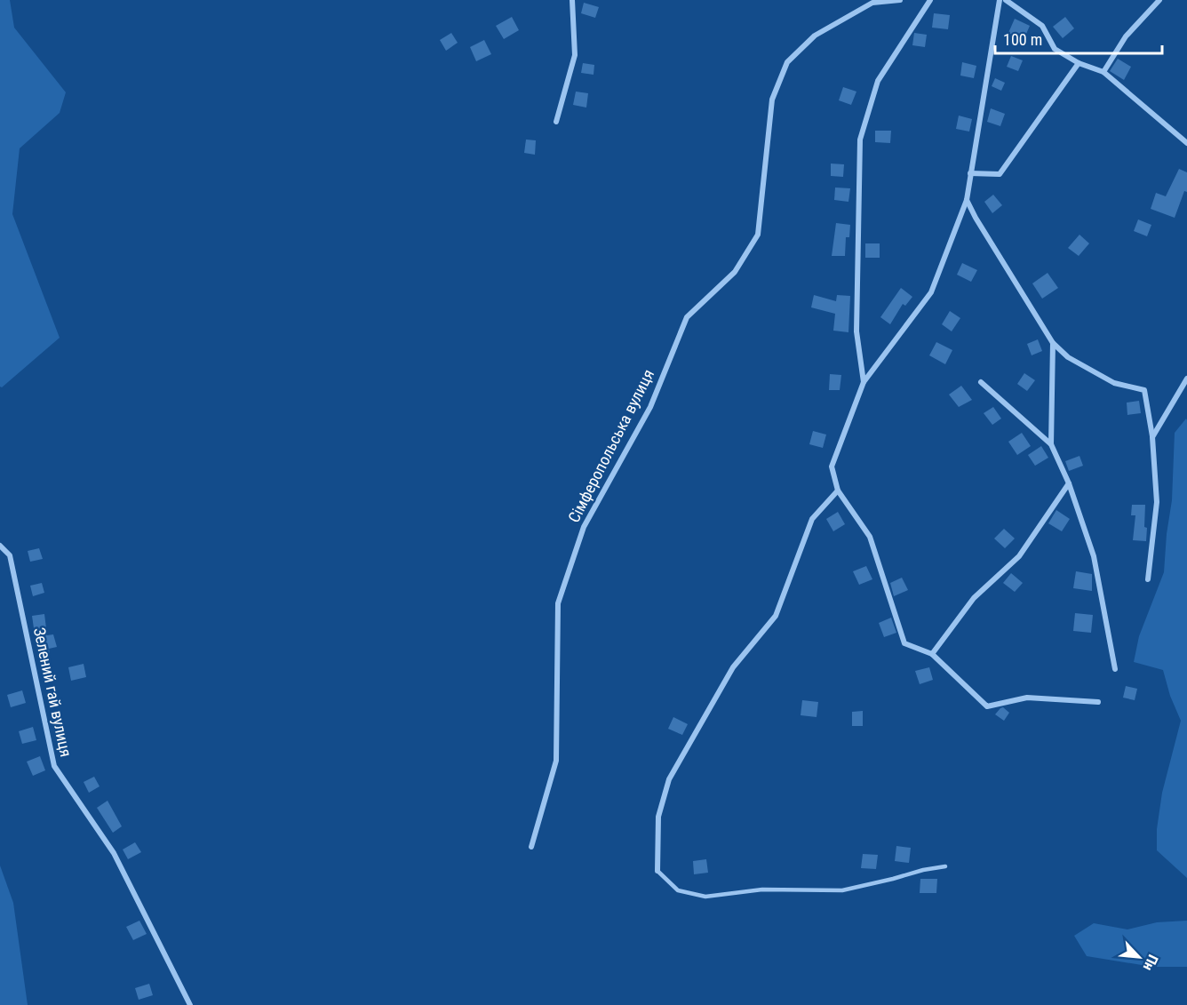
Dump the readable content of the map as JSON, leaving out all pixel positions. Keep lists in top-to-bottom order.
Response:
{
  "streets": {
    "street": ["Сімферопольська вулиця", "Зелений гай вулиця"]
  },
  "scale_bar": "100 m",
  "north": "bottom right"
}
